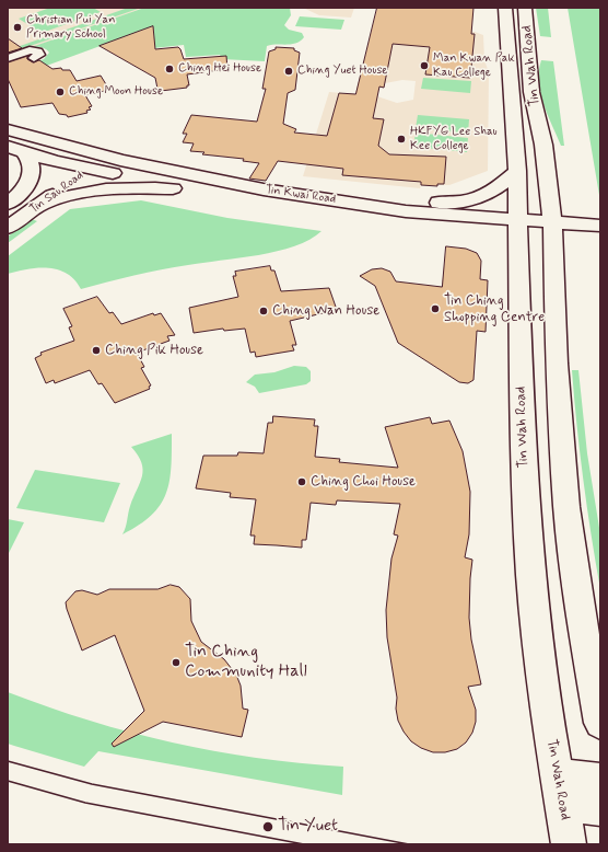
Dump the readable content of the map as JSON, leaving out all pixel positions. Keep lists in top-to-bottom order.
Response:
{
  "streets": {
    "main road": ["Tin Wah Road", "Tin Sau Road", "Tin Kwai Road"]
  },
  "crossings": [
    ["Tin Wah Road", "Tin Kwai Road"],
    ["Tin Sau Road", "Tin Kwai Road"]
  ],
  "places": [
    "Christian Pui Yan Primary School",
    "Man Kwan Pak Kau College",
    "Ching Hei House",
    "Ching Yuet House",
    "Ching Moon House",
    "HKFYG Lee Shau Kee College",
    "Tin Ching Shopping Centre",
    "Ching Wan House",
    "Ching Pik House",
    "Ching Choi House",
    "Tin Ching Community Hall",
    "Tin Yuet"
  ]
}
